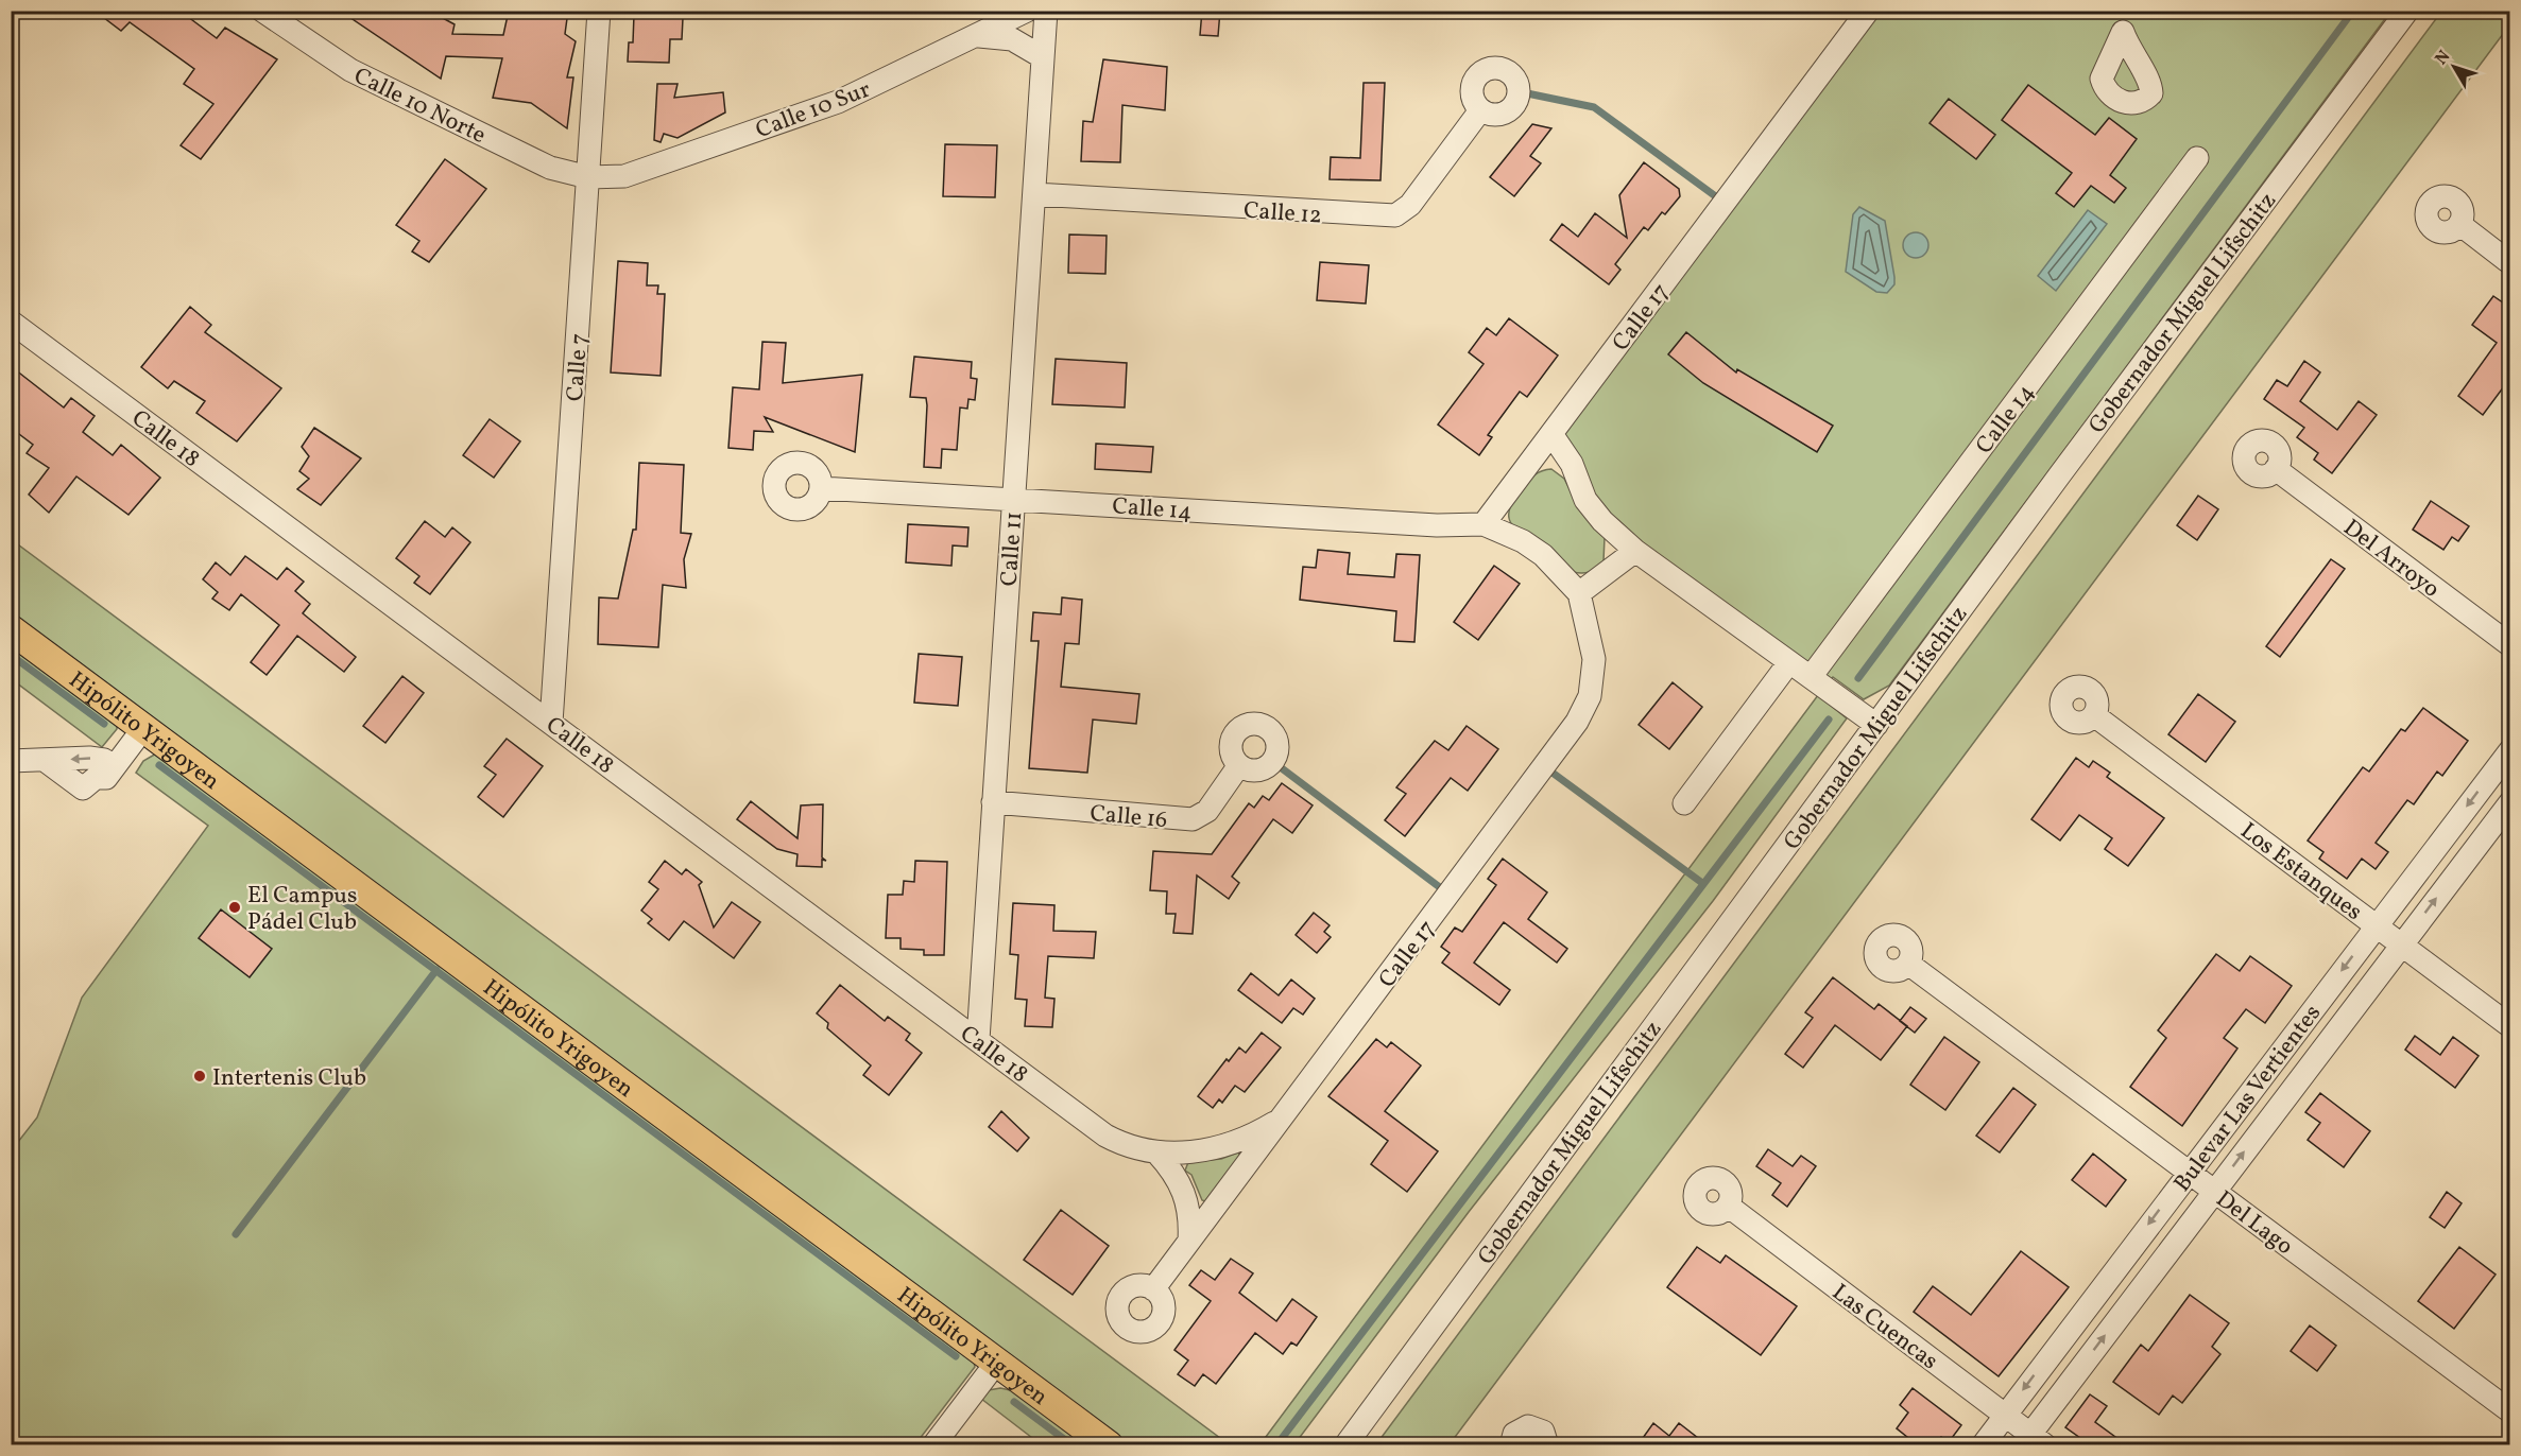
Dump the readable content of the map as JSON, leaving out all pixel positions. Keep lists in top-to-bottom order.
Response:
{
  "streets": {
    "main road": ["Hipólito Yrigoyen"],
    "street": [
      "Calle 10 Norte",
      "Calle 10 Sur",
      "Calle 12",
      "Gobernador Miguel Lifschitz",
      "Calle 17",
      "Calle 7",
      "Calle 14",
      "Calle 18",
      "Calle 11",
      "Del Arroyo",
      "Calle 16",
      "Los Estanques",
      "Bulevar Las Vertientes",
      "Del Lago",
      "Las Cuencas"
    ]
  },
  "crossings": [
    ["Calle 10 Norte", "Calle 10 Sur"],
    ["Calle 10 Norte", "Calle 7"],
    ["Calle 10 Sur", "Calle 7"],
    ["Calle 12", "Calle 11"],
    ["Calle 17", "Calle 14"],
    ["Calle 17", "Calle 18"],
    ["Calle 7", "Calle 18"],
    ["Calle 14", "Calle 11"],
    ["Calle 18", "Calle 11"],
    ["Calle 11", "Calle 16"],
    ["Los Estanques", "Bulevar Las Vertientes"],
    ["Bulevar Las Vertientes", "Del Lago"],
    ["Bulevar Las Vertientes", "Las Cuencas"]
  ],
  "places": ["El Campus Pádel Club", "Intertenis Club"],
  "north": "top left"
}
